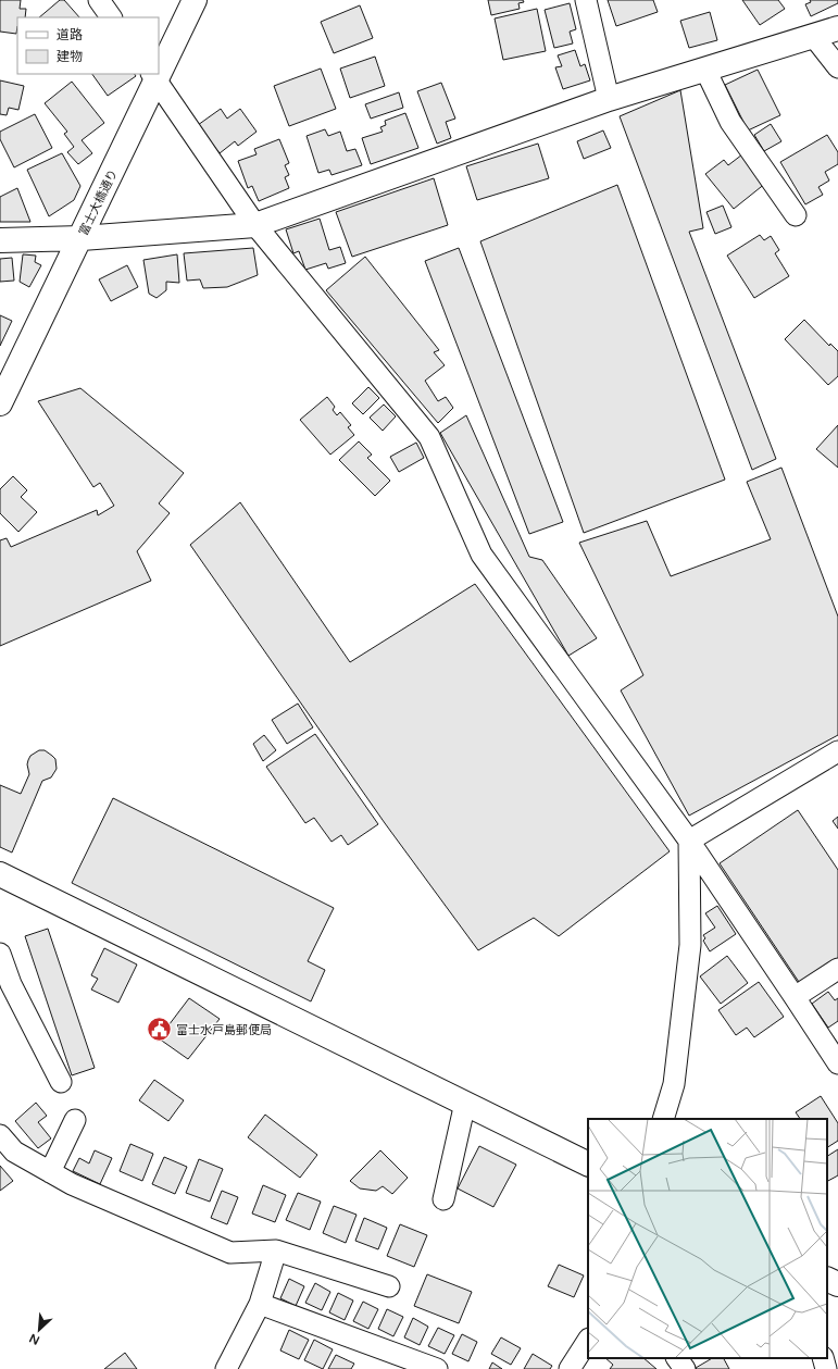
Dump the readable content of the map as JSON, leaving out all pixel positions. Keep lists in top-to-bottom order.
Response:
{
  "streets": {
    "street": ["富士大橋通り"]
  },
  "places": {
    "public building": ["富士水戸島郵便局"]
  },
  "legend": ["道路", "建物"],
  "north": "bottom left"
}
